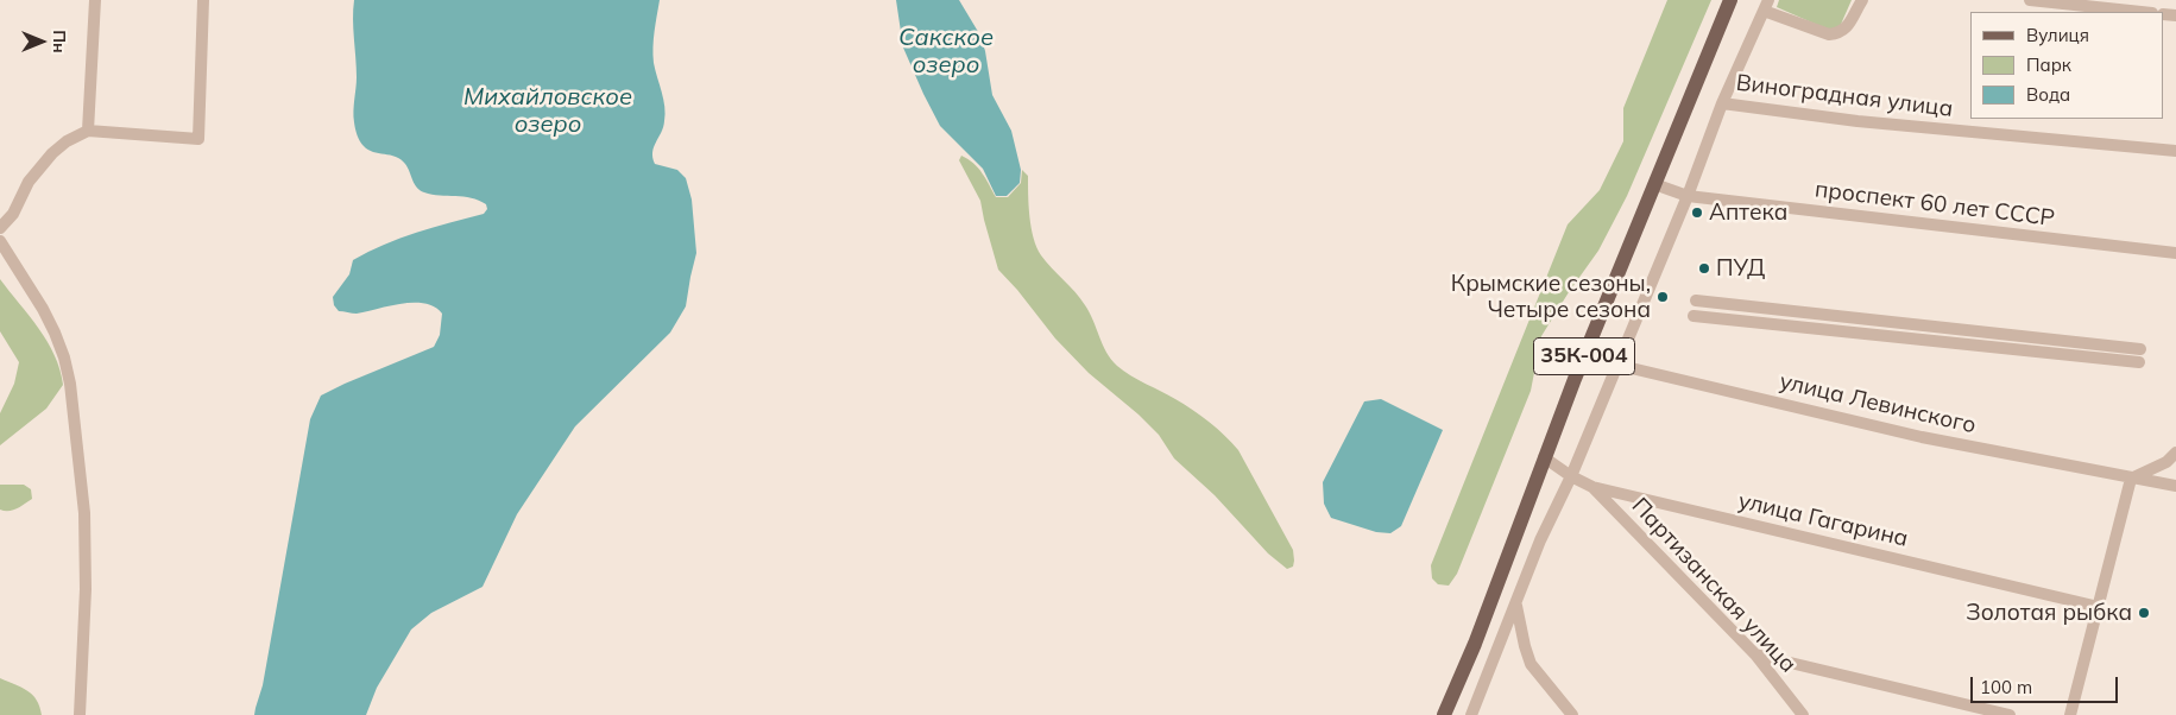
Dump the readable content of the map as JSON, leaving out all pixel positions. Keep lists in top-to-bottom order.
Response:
{
  "streets": {
    "main road": ["35К-004"],
    "street": [
      "Виноградная улица",
      "проспект 60 лет СССР",
      "улица Левинского",
      "улица Гагарина",
      "Партизанская улица"
    ]
  },
  "crossings": [
    ["проспект 60 лет СССР", "35К-004"],
    ["35К-004", "улица Гагарина"],
    ["улица Гагарина", "Партизанская улица"]
  ],
  "water": ["Сакское озеро", "Михайловское озеро"],
  "places": [
    "Аптека",
    "ПУД",
    "Крымские сезоны, Четыре сезона",
    "Золотая рыбка"
  ],
  "legend": ["Вулиця", "Парк", "Вода"],
  "scale_bar": "100 m",
  "north": "right"
}
